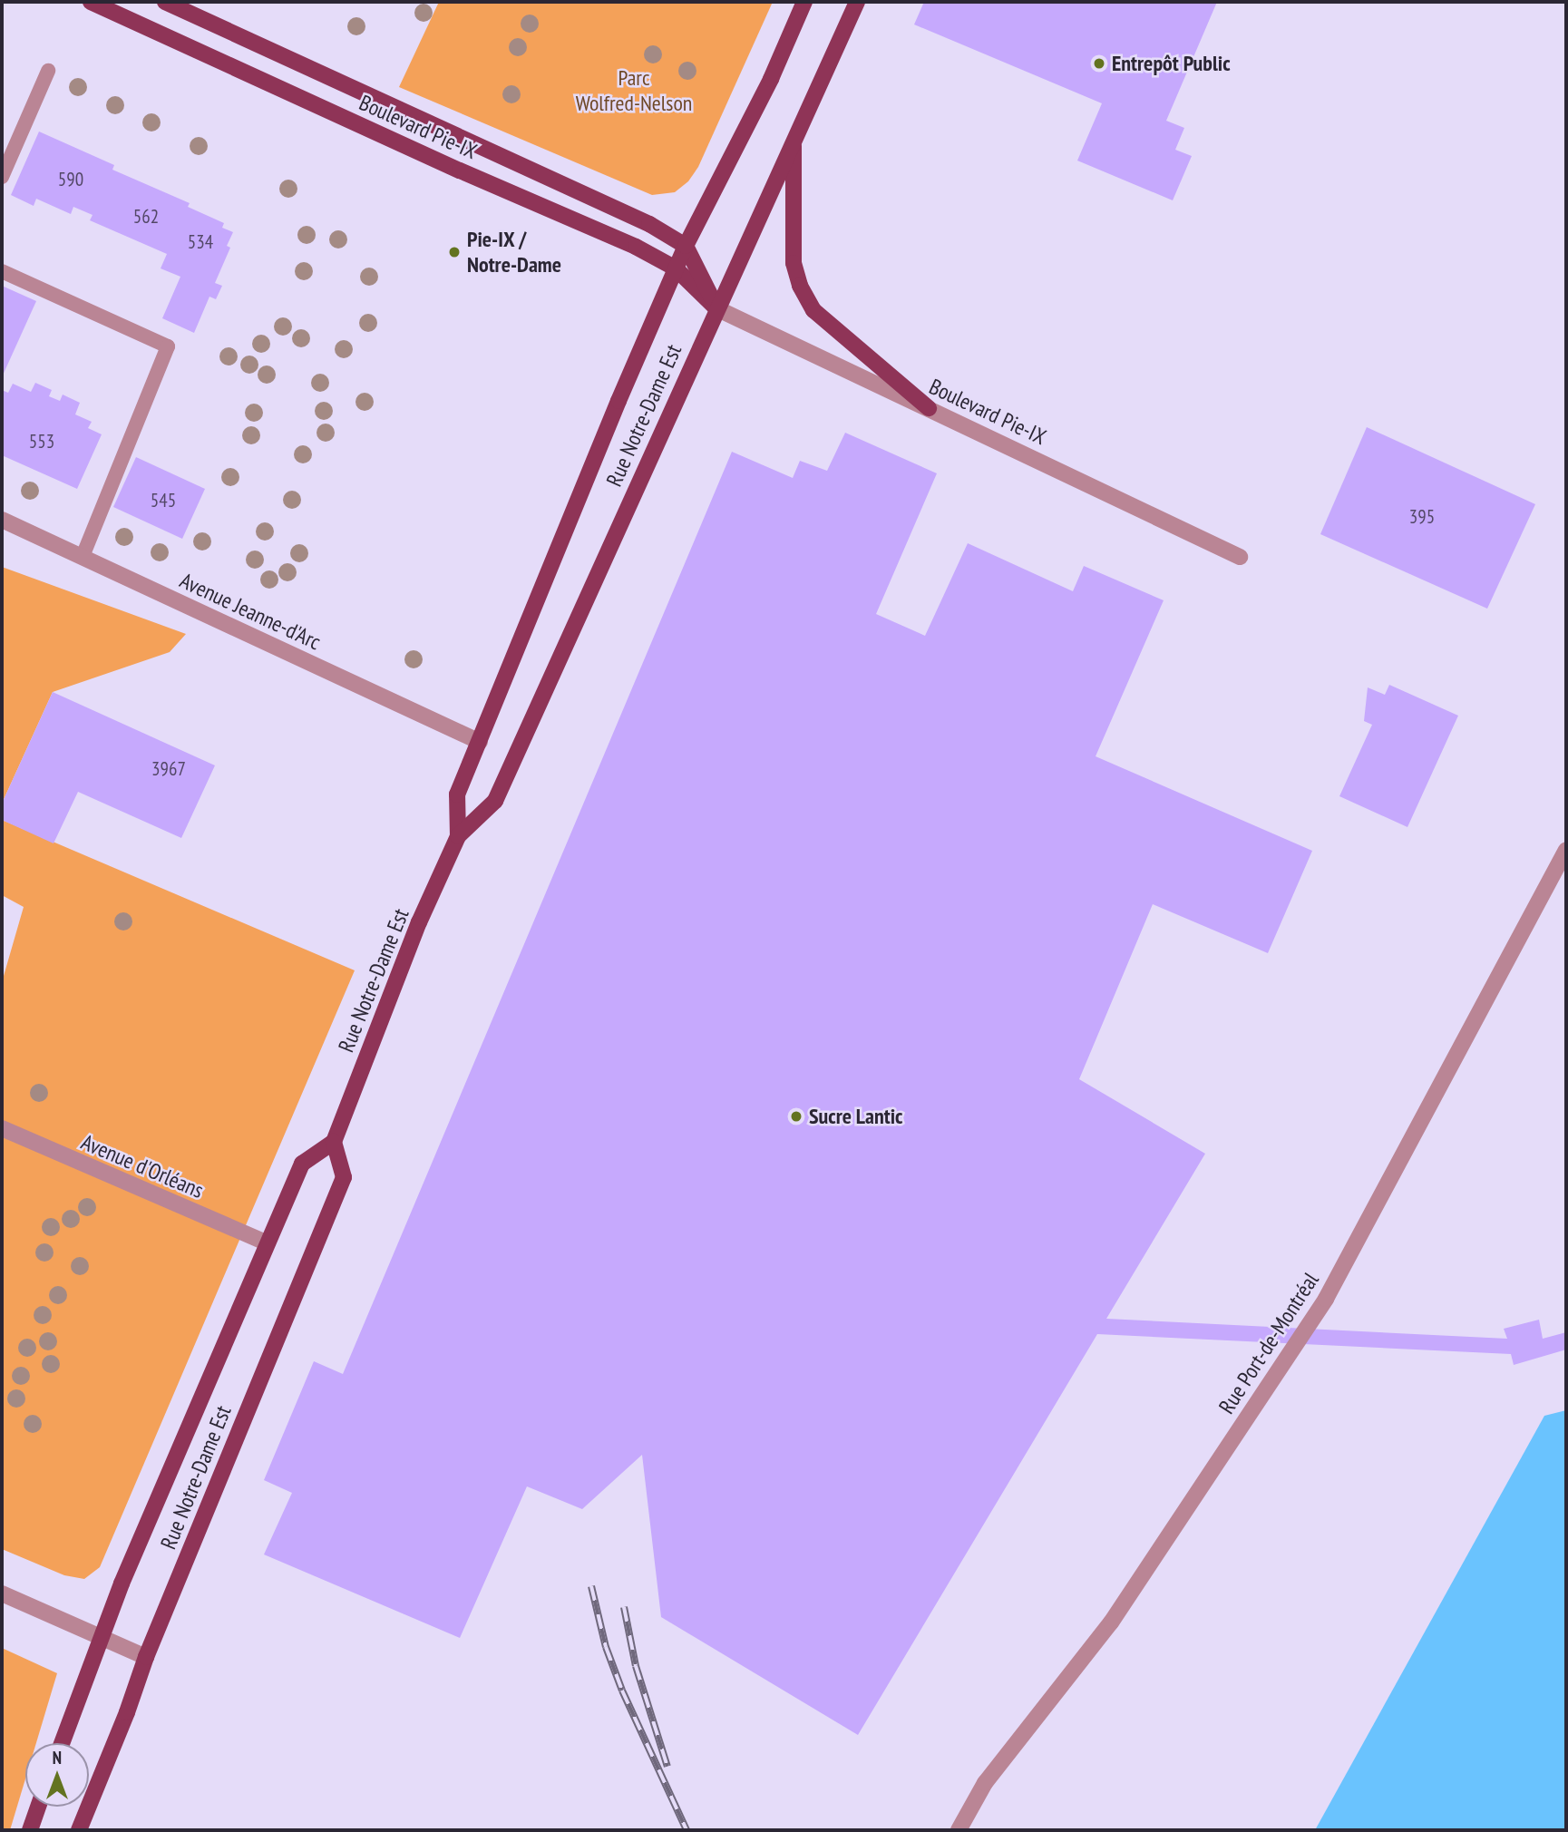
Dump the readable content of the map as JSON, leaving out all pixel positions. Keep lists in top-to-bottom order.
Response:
{
  "streets": {
    "main road": ["Boulevard Pie-IX", "Rue Notre-Dame Est"],
    "street": ["Avenue Jeanne-d'Arc", "Avenue d'Orléans", "Rue Port-de-Montréal"]
  },
  "crossings": [
    ["Boulevard Pie-IX", "Rue Notre-Dame Est"],
    ["Rue Notre-Dame Est", "Avenue Jeanne-d'Arc"],
    ["Rue Notre-Dame Est", "Avenue d'Orléans"]
  ],
  "parks": ["Parc Wolfred-Nelson"],
  "places": ["Entrepôt Public", "Pie-IX / Notre-Dame", "Sucre Lantic"],
  "house_numbers": [
    "590",
    "562",
    "534",
    "553",
    "545",
    "395",
    "3967"
  ],
  "north": "top"
}
